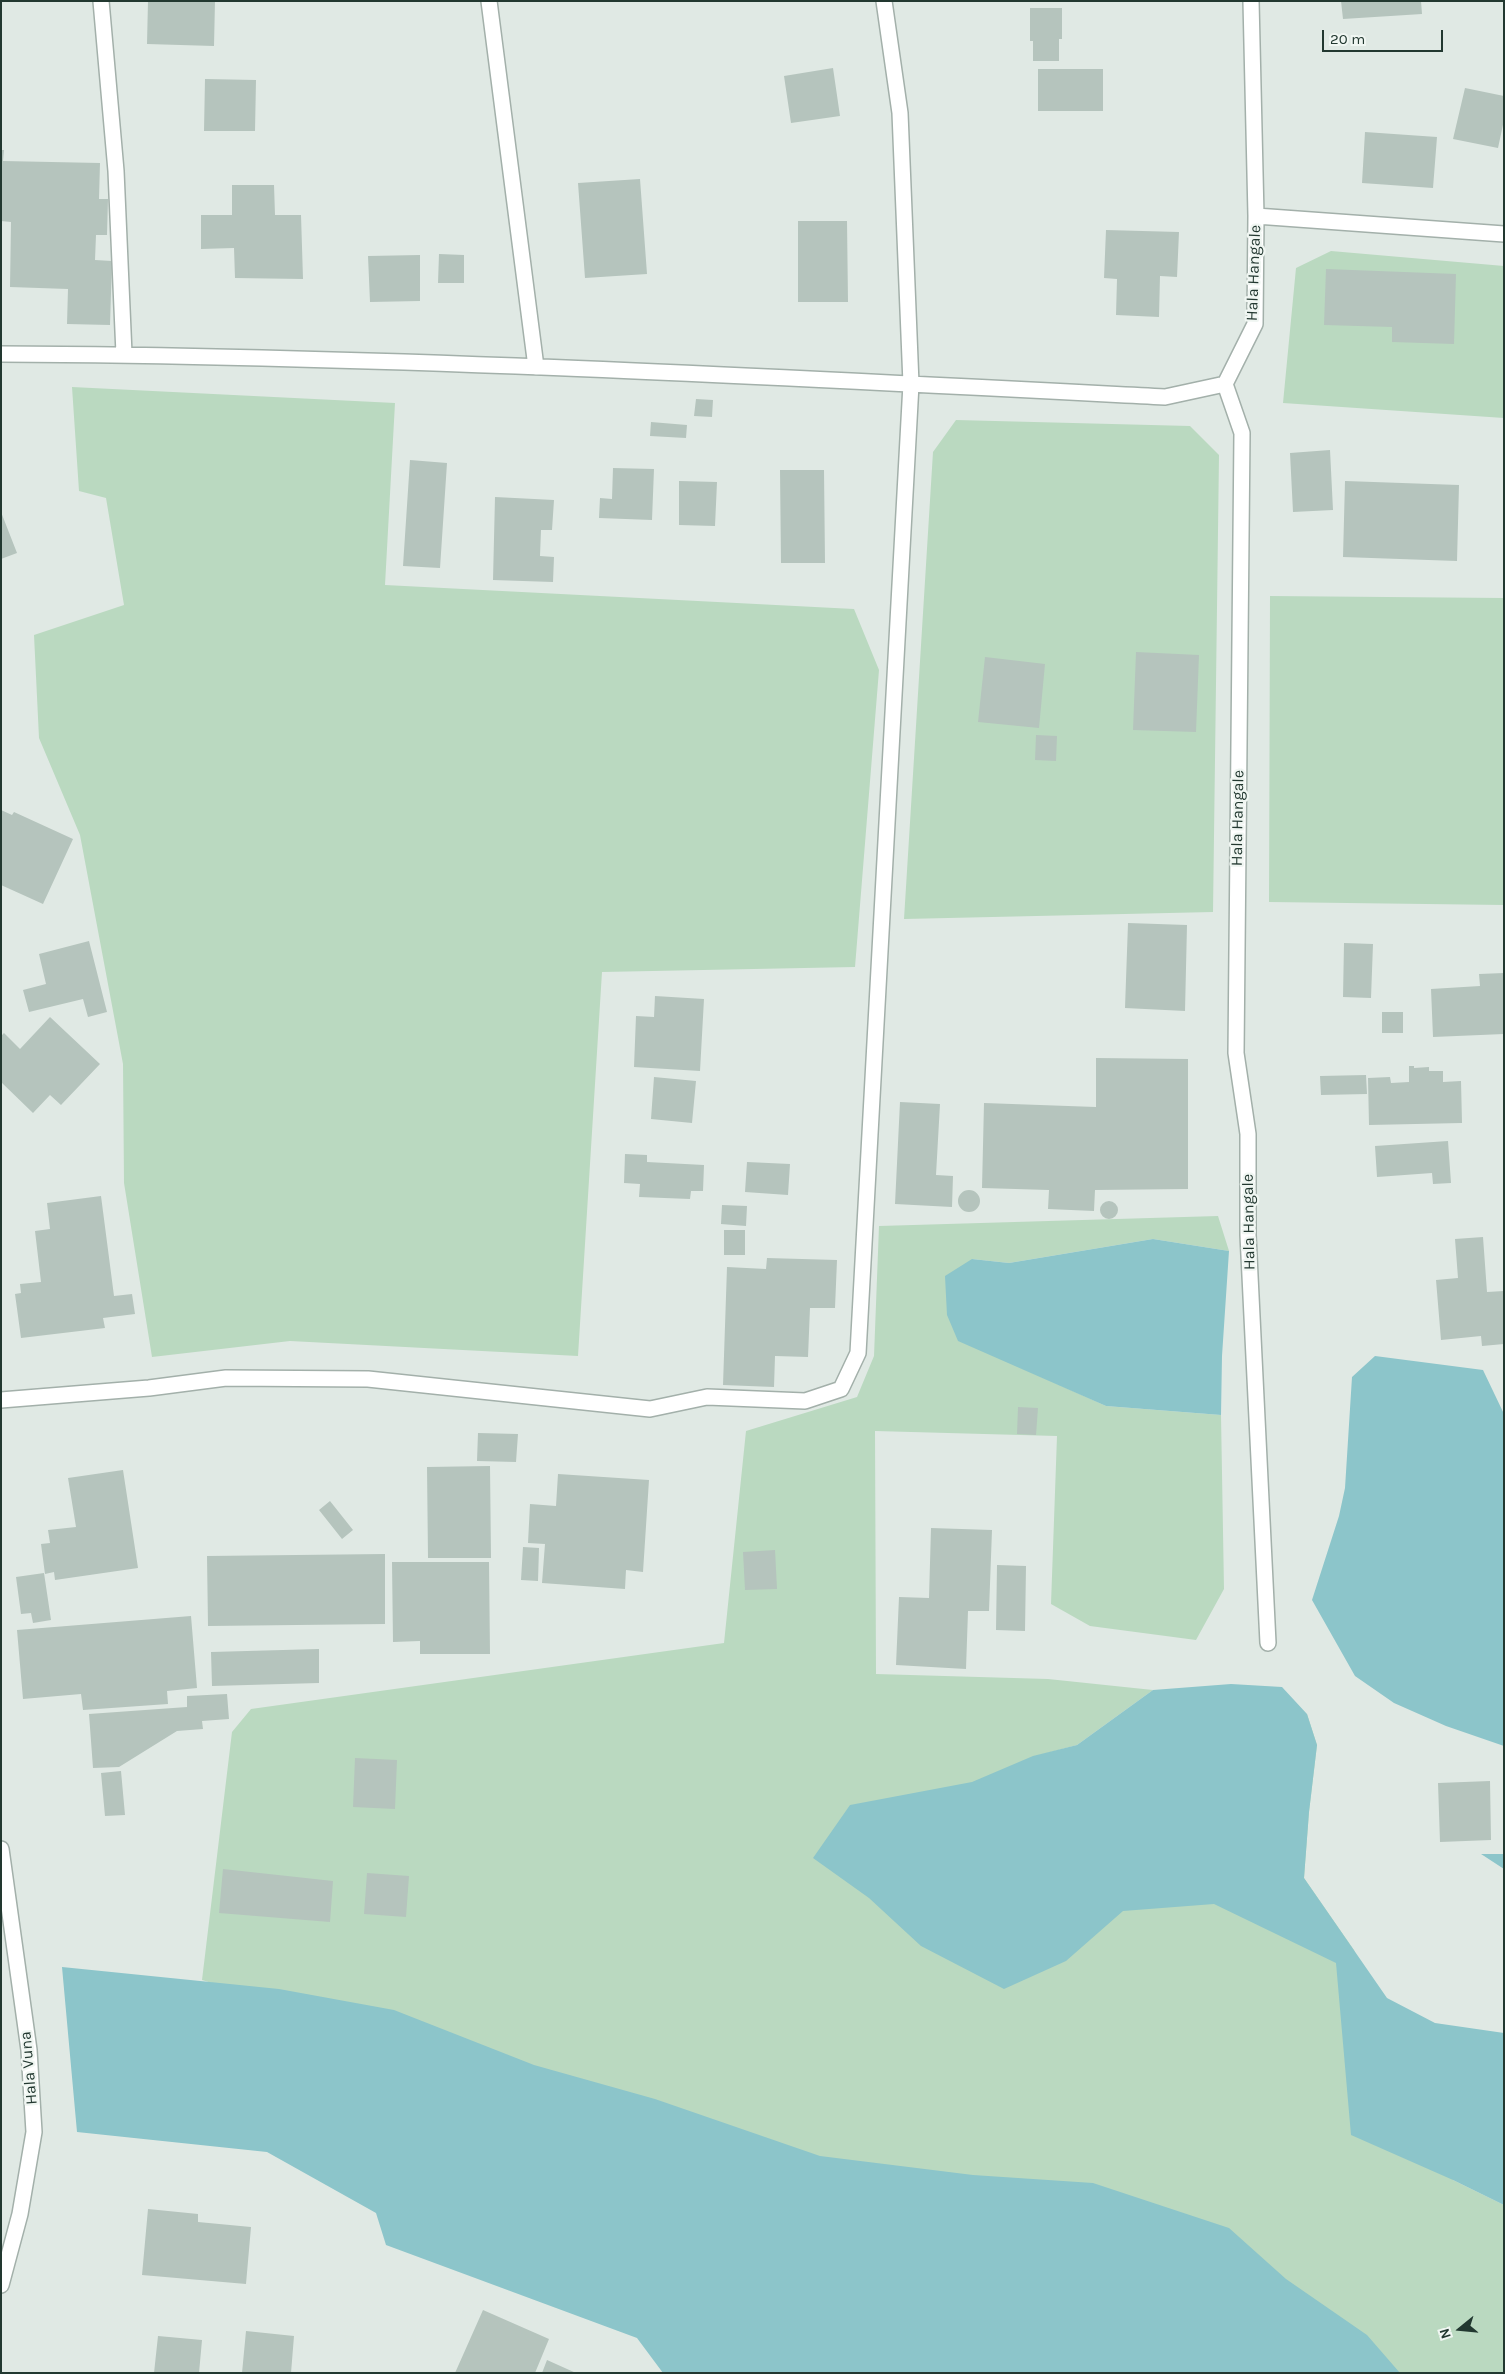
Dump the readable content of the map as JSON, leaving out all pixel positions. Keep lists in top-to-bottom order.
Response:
{
  "streets": {
    "street": ["Hala Hangale", "Hala Vuna"]
  },
  "scale_bar": "20 m",
  "north": "left"
}
